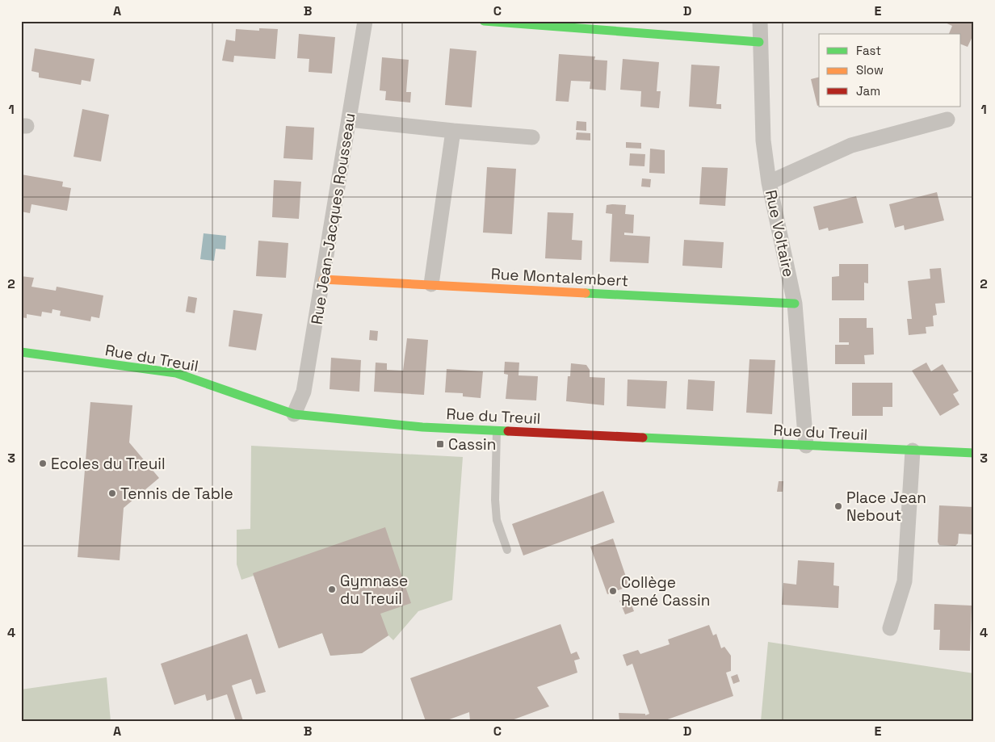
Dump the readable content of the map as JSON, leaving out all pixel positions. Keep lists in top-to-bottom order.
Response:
{
  "streets": {
    "street": [
      "Rue Jean-Jacques Rousseau",
      "Rue Voltaire",
      "Rue Montalembert",
      "Rue du Treuil"
    ]
  },
  "crossings": [
    ["Rue Jean-Jacques Rousseau", "Rue Montalembert"],
    ["Rue Jean-Jacques Rousseau", "Rue du Treuil"],
    ["Rue Voltaire", "Rue Montalembert"],
    ["Rue Voltaire", "Rue du Treuil"]
  ],
  "places": {
    "transit": ["Cassin"],
    "other": [
      "Ecoles du Treuil",
      "Tennis de Table",
      "Place Jean Nebout",
      "Gymnase du Treuil",
      "Collège René Cassin"
    ]
  },
  "legend": ["Fast", "Slow", "Jam"],
  "grid": {
    "columns": [
      "A",
      "B",
      "C",
      "D",
      "E"
    ],
    "rows": [
      "1",
      "2",
      "3",
      "4"
    ]
  }
}
